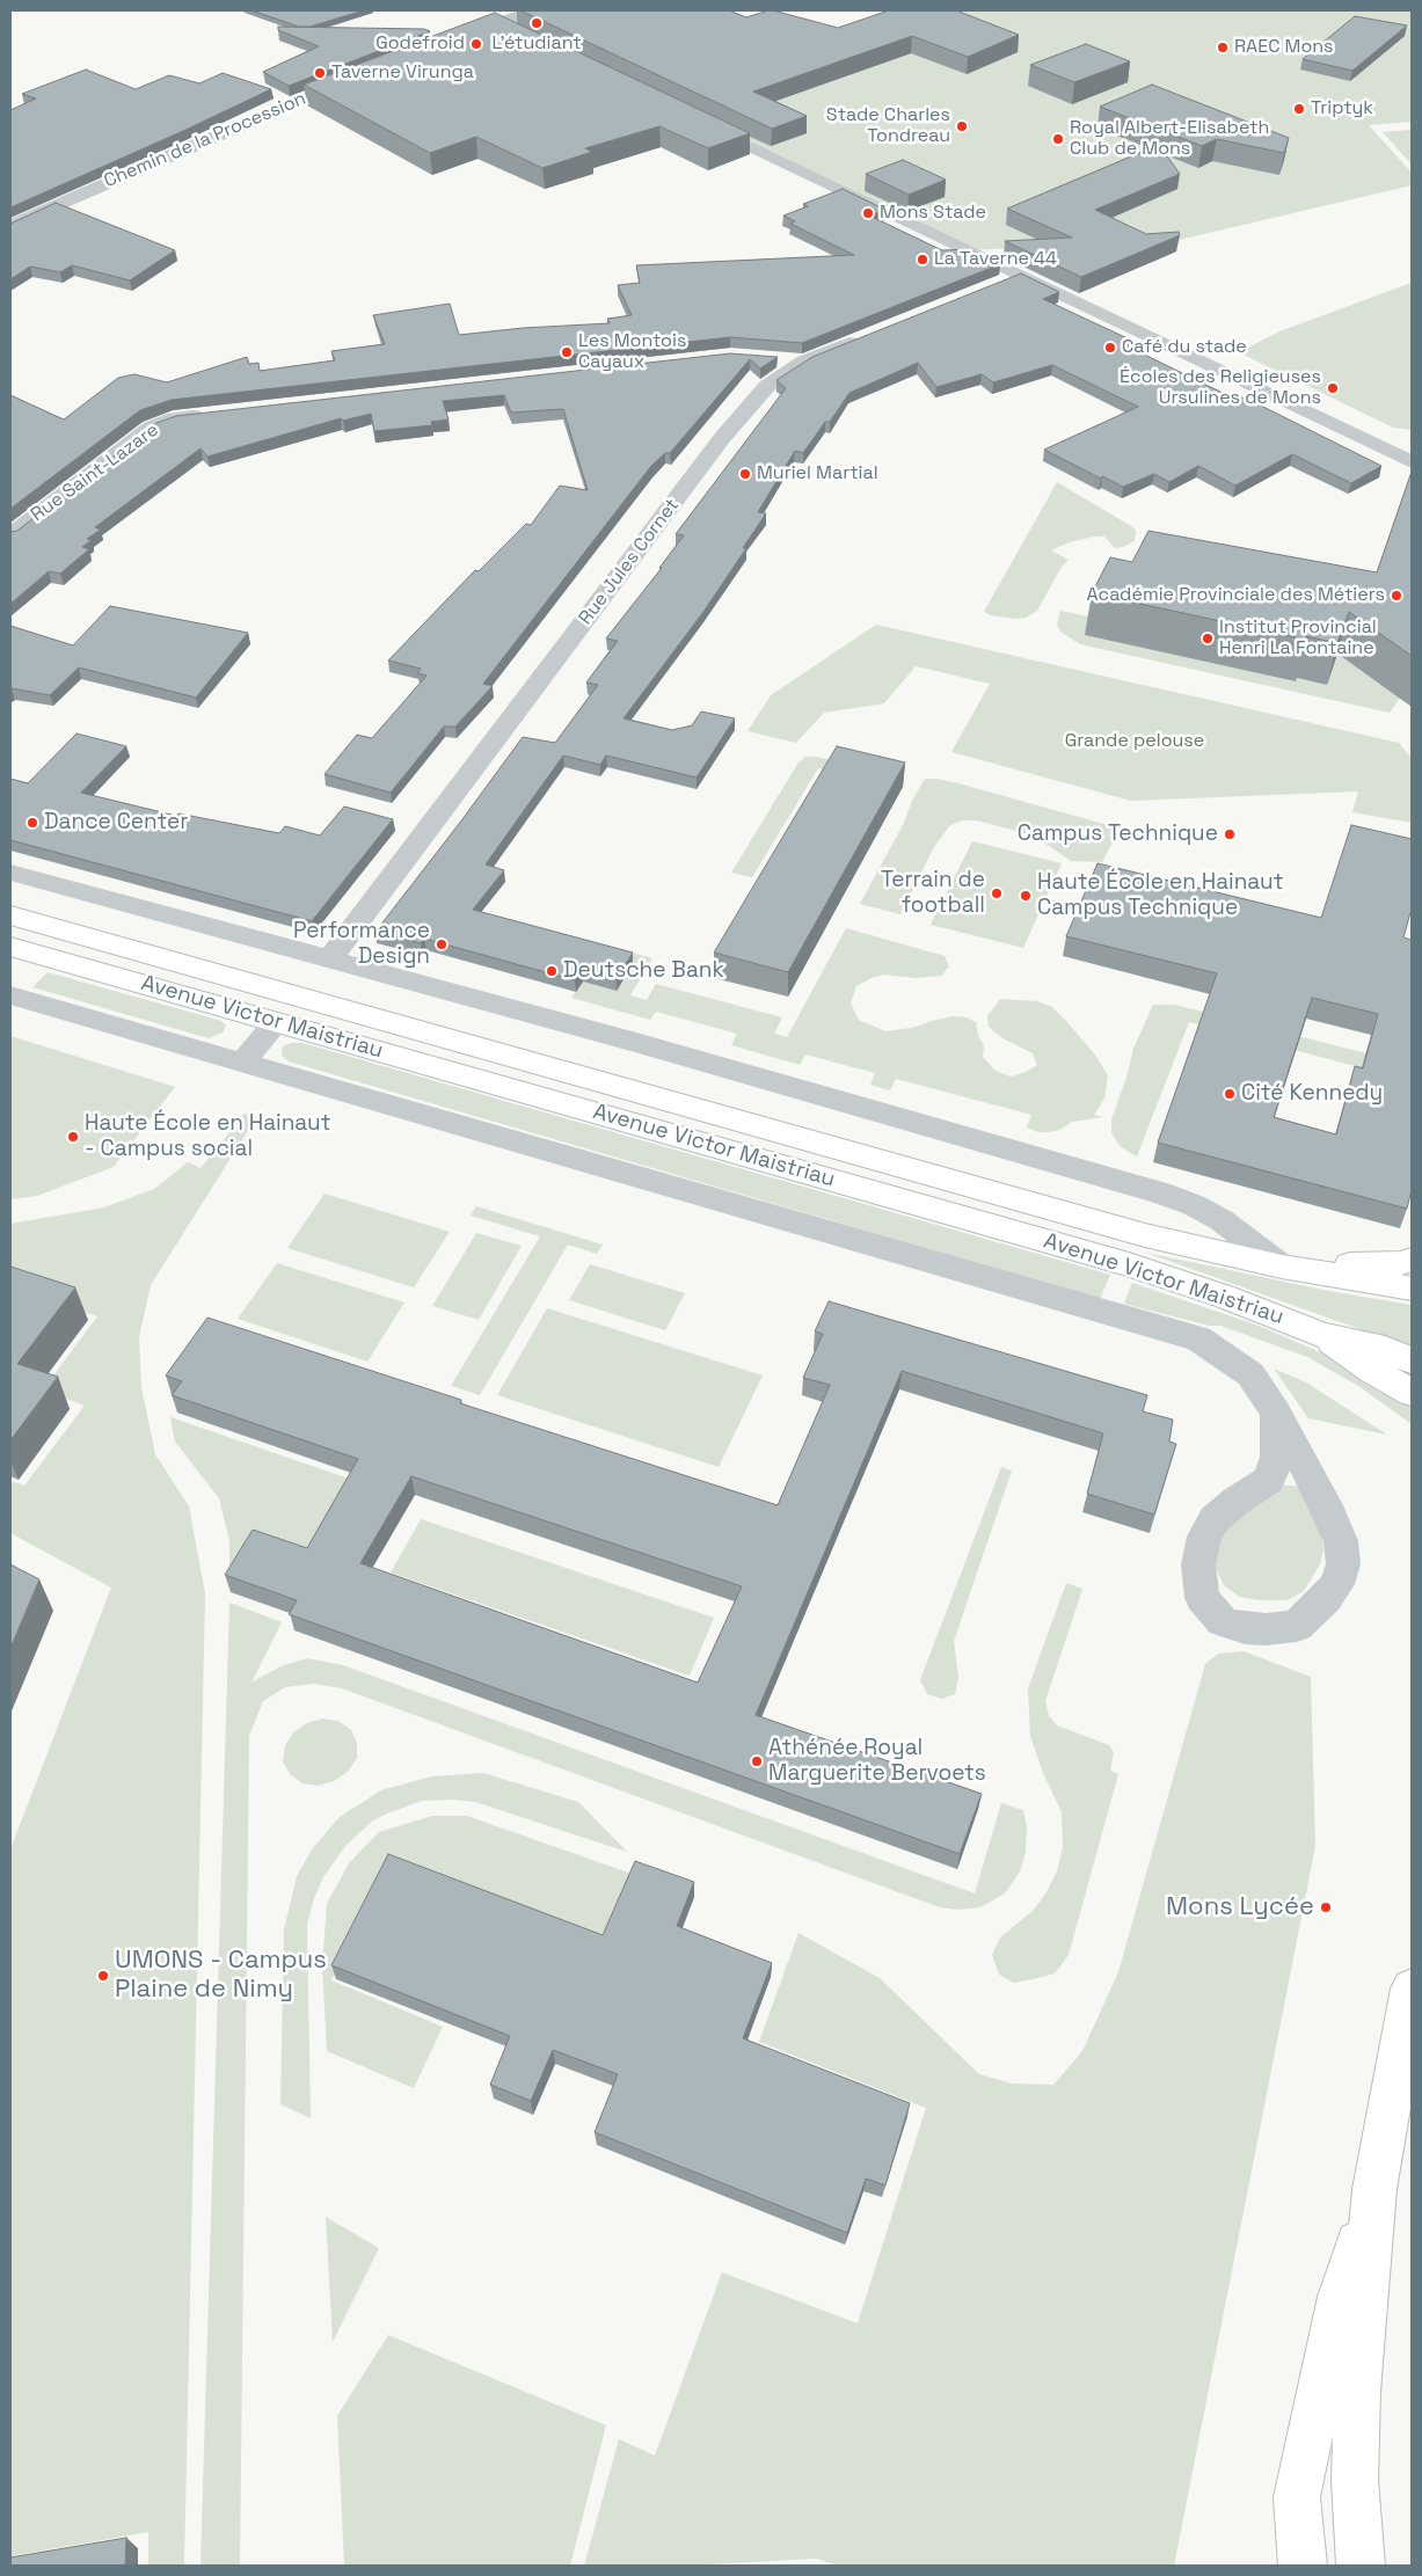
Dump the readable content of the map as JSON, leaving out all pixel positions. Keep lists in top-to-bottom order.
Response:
{
  "streets": {
    "main road": ["Avenue Victor Maistriau"],
    "street": ["Chemin de la Procession", "Rue Saint-Lazare", "Rue Jules Cornet"]
  },
  "crossings": [
    ["Rue Jules Cornet", "Avenue Victor Maistriau"]
  ],
  "parks": ["Grande pelouse"],
  "places": [
    "L'étudiant",
    "Godefroid",
    "RAEC Mons",
    "Taverne Virunga",
    "Triptyk",
    "Stade Charles Tondreau",
    "Royal Albert-Elisabeth Club de Mons",
    "Mons Stade",
    "La Taverne 44",
    "Café du stade",
    "Les Montois Cayaux",
    "Écoles des Religieuses Ursulines de Mons",
    "Muriel Martial",
    "Académie Provinciale des Métiers",
    "Institut Provincial Henri La Fontaine",
    "Dance Center",
    "Campus Technique",
    "Terrain de football",
    "Haute École en Hainaut Campus Technique",
    "Performance Design",
    "Deutsche Bank",
    "Cité Kennedy",
    "Haute École en Hainaut - Campus social",
    "Athénée Royal Marguerite Bervoets",
    "Mons Lycée",
    "UMONS - Campus Plaine de Nimy"
  ]
}
